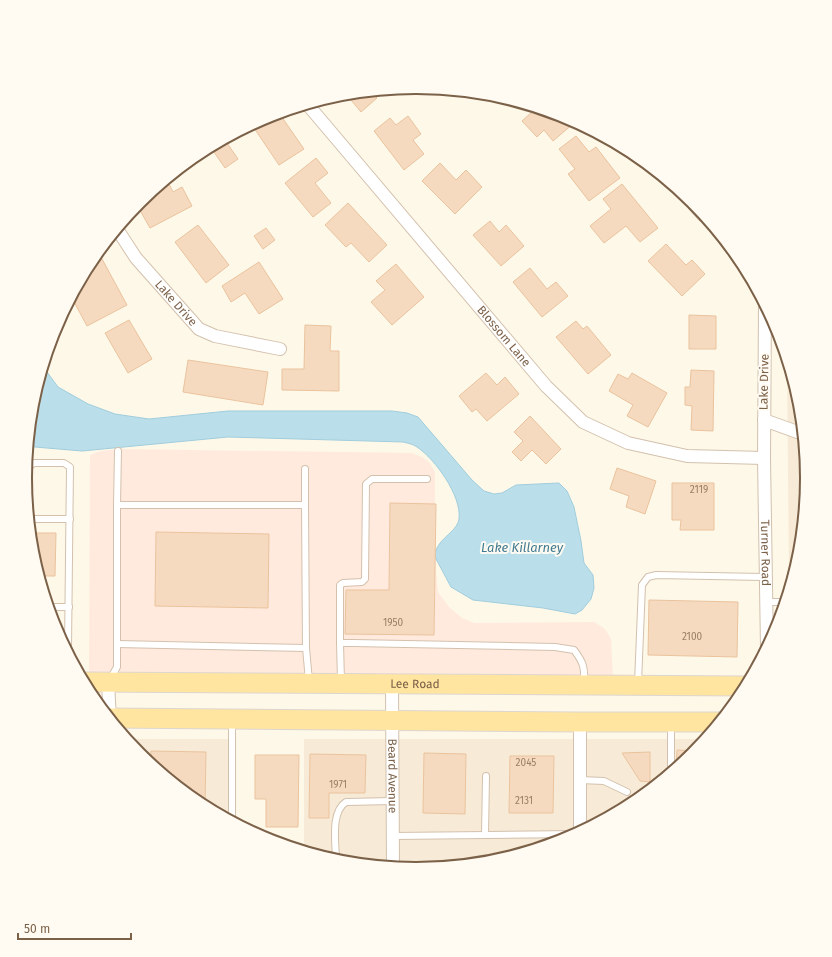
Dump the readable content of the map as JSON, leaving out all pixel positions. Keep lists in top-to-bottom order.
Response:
{
  "streets": {
    "main road": ["Lee Road"],
    "street": [
      "Lake Drive",
      "Blossom Lane",
      "Turner Road",
      "Beard Avenue"
    ]
  },
  "crossings": [
    ["Lake Drive", "Blossom Lane"],
    ["Lake Drive", "Turner Road"],
    ["Blossom Lane", "Turner Road"],
    ["Lee Road", "Beard Avenue"]
  ],
  "water": ["Lake Killarney"],
  "house_numbers": [
    "2119",
    "1950",
    "2100",
    "2045",
    "1971",
    "2131"
  ],
  "scale_bar": "50 m"
}
